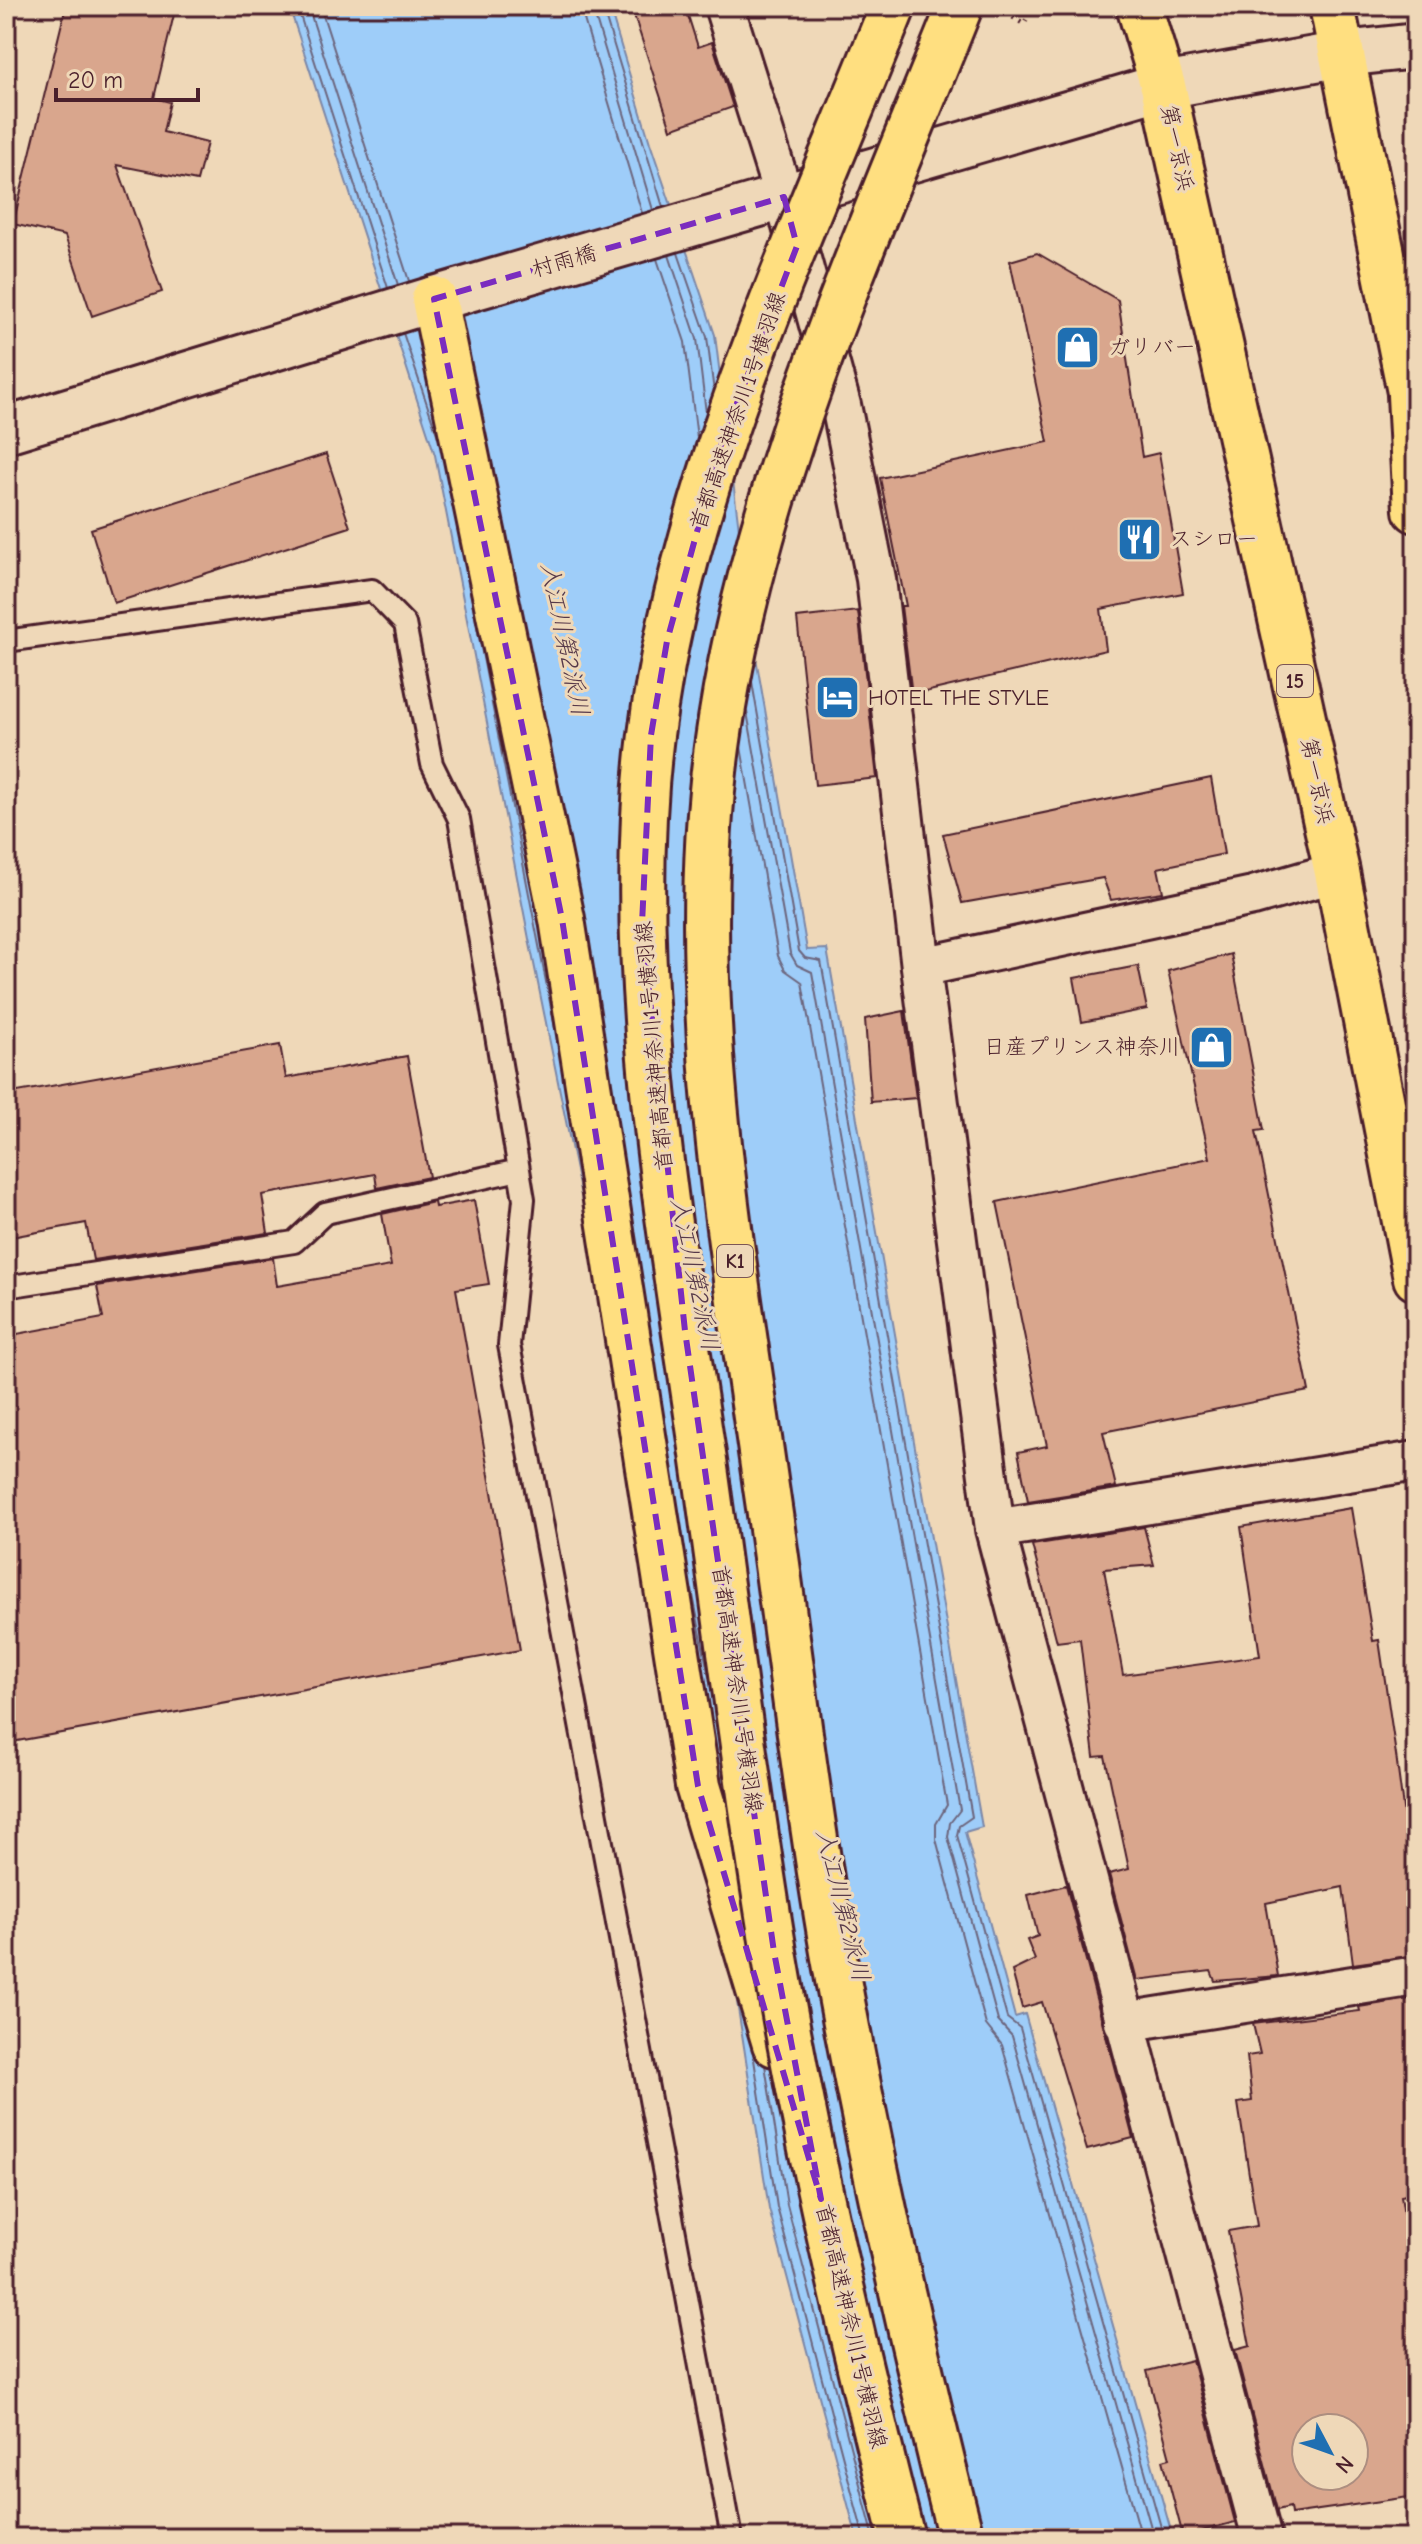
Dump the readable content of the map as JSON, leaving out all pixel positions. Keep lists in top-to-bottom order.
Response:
{
  "streets": {
    "highway": [
      "第一京浜",
      "首都高速神奈川1号横羽線",
      "15",
      "K1"
    ],
    "street": ["村雨橋"]
  },
  "crossings": [
    ["第一京浜", "村雨橋"]
  ],
  "water": ["入江川第2派川"],
  "places": {
    "shop": ["ガリバー", "日産プリンス神奈川"],
    "restaurant": ["スシロー"],
    "hotel": ["HOTEL THE STYLE"]
  },
  "scale_bar": "20 m",
  "north": "bottom right"
}
